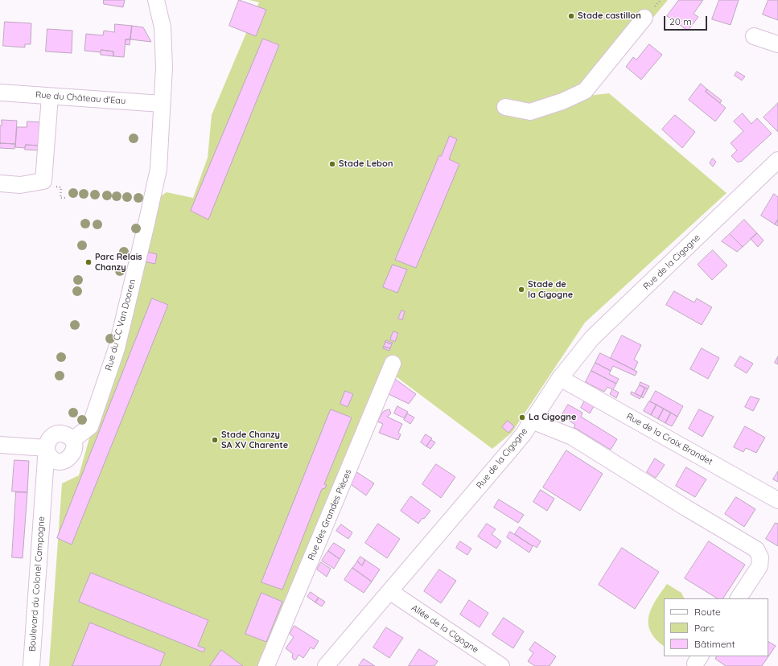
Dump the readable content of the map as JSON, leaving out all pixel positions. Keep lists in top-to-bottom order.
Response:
{
  "streets": {
    "street": [
      "Rue du Château d'Eau",
      "Rue de la Cigogne",
      "Rue du CC Van Dooren",
      "Rue de la Croix Brandet",
      "Rue des Grandes Pièces",
      "Boulevard du Colonel Campagne",
      "Allée de la Cigogne"
    ]
  },
  "crossings": [
    ["Rue du Château d'Eau", "Rue du CC Van Dooren"],
    ["Rue de la Cigogne", "Rue de la Croix Brandet"],
    ["Rue de la Cigogne", "Allée de la Cigogne"],
    ["Rue du CC Van Dooren", "Boulevard du Colonel Campagne"]
  ],
  "places": [
    "Stade castillon",
    "Stade Lebon",
    "Parc Relais Chanzy",
    "Stade de la Cigogne",
    "La Cigogne",
    "Stade Chanzy SA XV Charente"
  ],
  "legend": ["Route", "Parc", "Bâtiment"],
  "scale_bar": "20 m"
}
